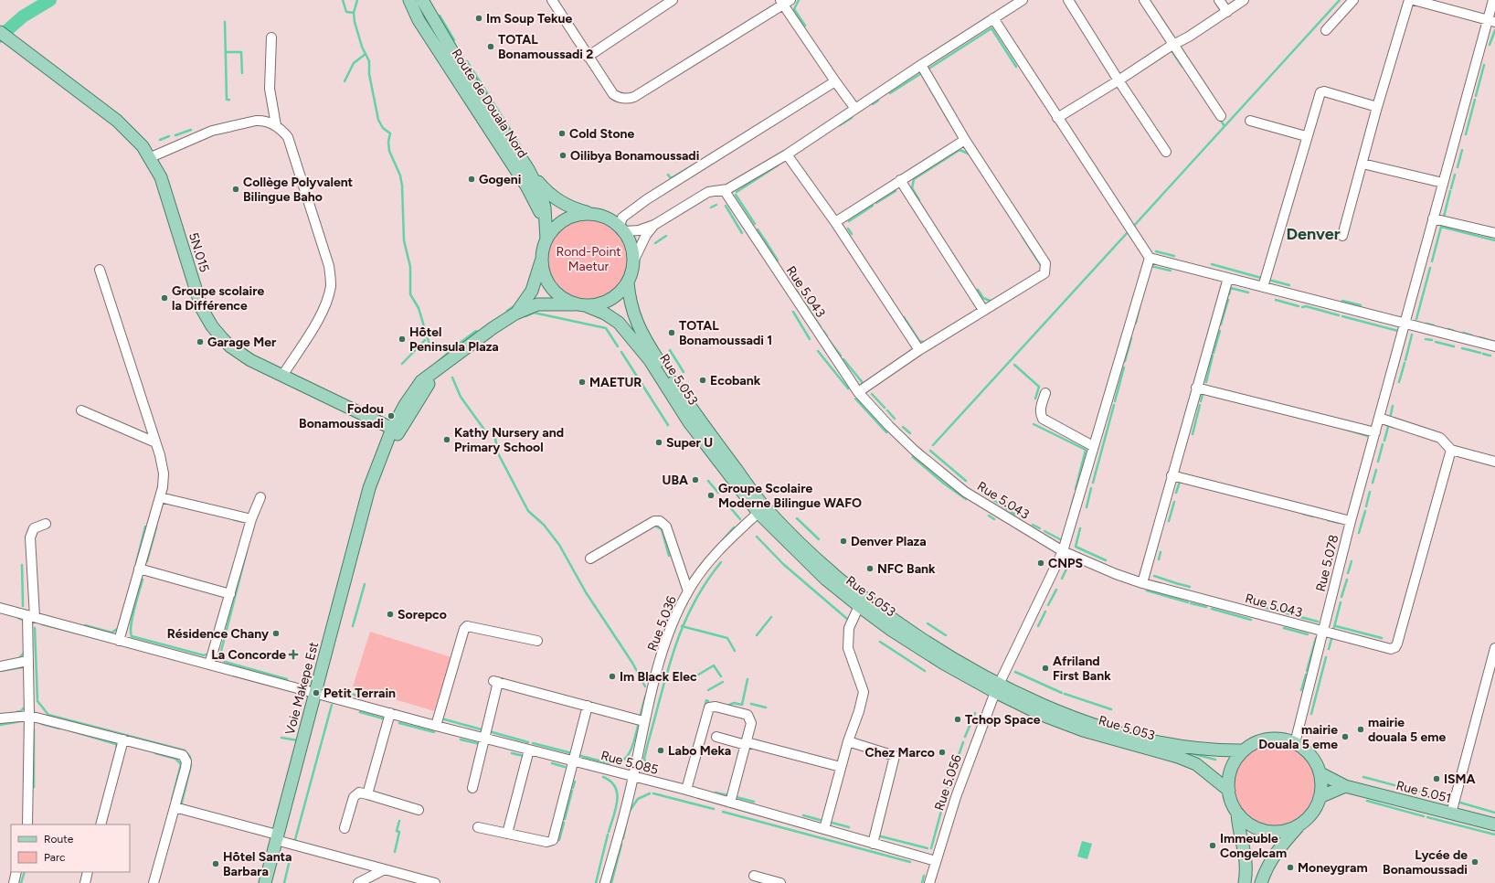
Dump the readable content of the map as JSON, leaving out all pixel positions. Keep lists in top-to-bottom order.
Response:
{
  "streets": {
    "main road": [
      "Route de Douala Nord",
      "5N.015",
      "Rue 5.053",
      "Voie Makepe Est",
      "Rue 5.051"
    ],
    "street": [
      "Rue 5.043",
      "Rue 5.078",
      "Rue 5.036",
      "Rue 5.085",
      "Rue 5.056"
    ]
  },
  "crossings": [
    ["5N.015", "Voie Makepe Est"],
    ["Rue 5.043", "Rue 5.078"],
    ["Rue 5.043", "Rue 5.056"],
    ["Rue 5.053", "Rue 5.078"],
    ["Rue 5.053", "Rue 5.036"],
    ["Rue 5.053", "Rue 5.056"],
    ["Rue 5.053", "Rue 5.051"],
    ["Rue 5.078", "Rue 5.051"],
    ["Rue 5.036", "Rue 5.085"],
    ["Voie Makepe Est", "Rue 5.085"],
    ["Rue 5.085", "Rue 5.056"]
  ],
  "districts": ["Denver"],
  "parks": ["Rond-Point Maetur"],
  "places": {
    "other": [
      "Im Soup Tekue",
      "TOTAL Bonamoussadi 2",
      "Cold Stone",
      "Oilibya Bonamoussadi",
      "Gogeni",
      "Collège Polyvalent Bilingue Baho",
      "Groupe scolaire la Différence",
      "TOTAL Bonamoussadi 1",
      "Hôtel Peninsula Plaza",
      "Garage Mer",
      "Ecobank",
      "MAETUR",
      "Fodou Bonamoussadi",
      "Kathy Nursery and Primary School",
      "Super U",
      "UBA",
      "Groupe Scolaire Moderne Bilingue WAFO",
      "Denver Plaza",
      "CNPS",
      "NFC Bank",
      "Sorepco",
      "Résidence Chany",
      "Afriland First Bank",
      "Im Black Elec",
      "Petit Terrain",
      "Tchop Space",
      "mairie douala 5 eme",
      "mairie Douala 5 eme",
      "Labo Meka",
      "Chez Marco",
      "ISMA",
      "Immeuble Congelcam",
      "Lycée de Bonamoussadi",
      "Hôtel Santa Barbara",
      "Moneygram"
    ],
    "health": ["La Concorde"]
  },
  "legend": ["Route", "Parc"]
}
